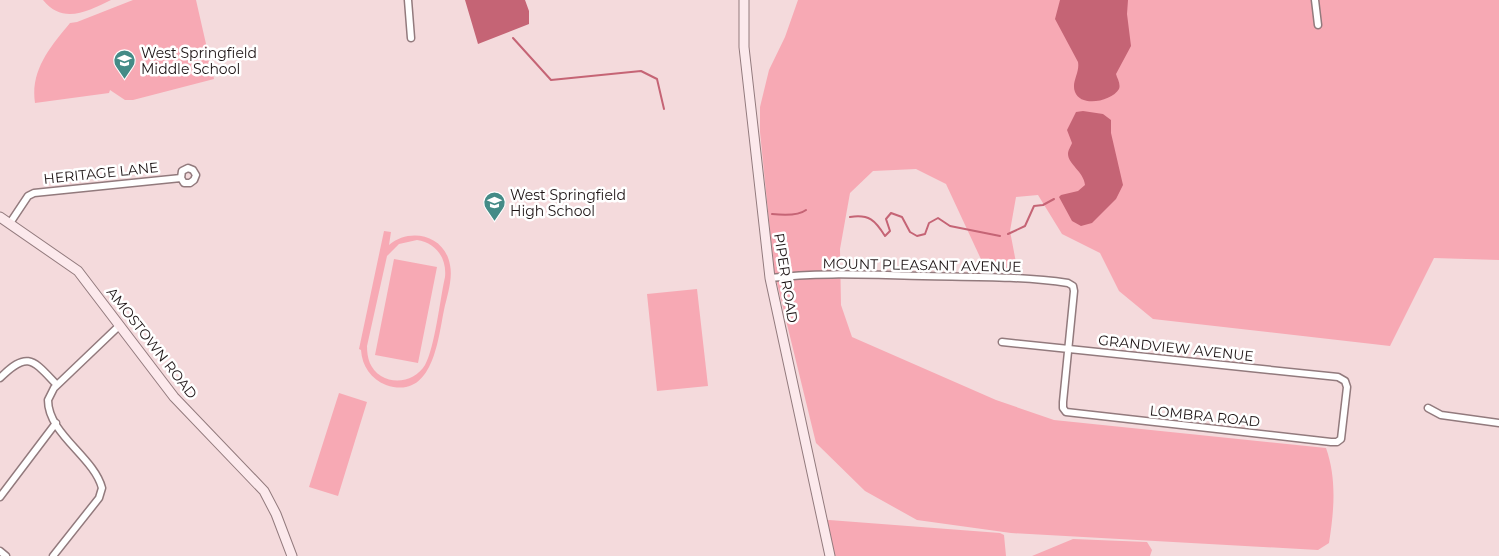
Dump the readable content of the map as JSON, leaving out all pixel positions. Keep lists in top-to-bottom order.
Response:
{
  "streets": {
    "main road": ["PIPER ROAD", "AMOSTOWN ROAD"],
    "street": [
      "HERITAGE LANE",
      "MOUNT PLEASANT AVENUE",
      "GRANDVIEW AVENUE",
      "LOMBRA ROAD"
    ]
  },
  "crossings": [
    ["HERITAGE LANE", "AMOSTOWN ROAD"],
    ["MOUNT PLEASANT AVENUE", "PIPER ROAD"],
    ["MOUNT PLEASANT AVENUE", "GRANDVIEW AVENUE"],
    ["MOUNT PLEASANT AVENUE", "LOMBRA ROAD"],
    ["GRANDVIEW AVENUE", "LOMBRA ROAD"]
  ],
  "places": {
    "school or university": ["West Springfield Middle School", "West Springfield High School"]
  }
}
